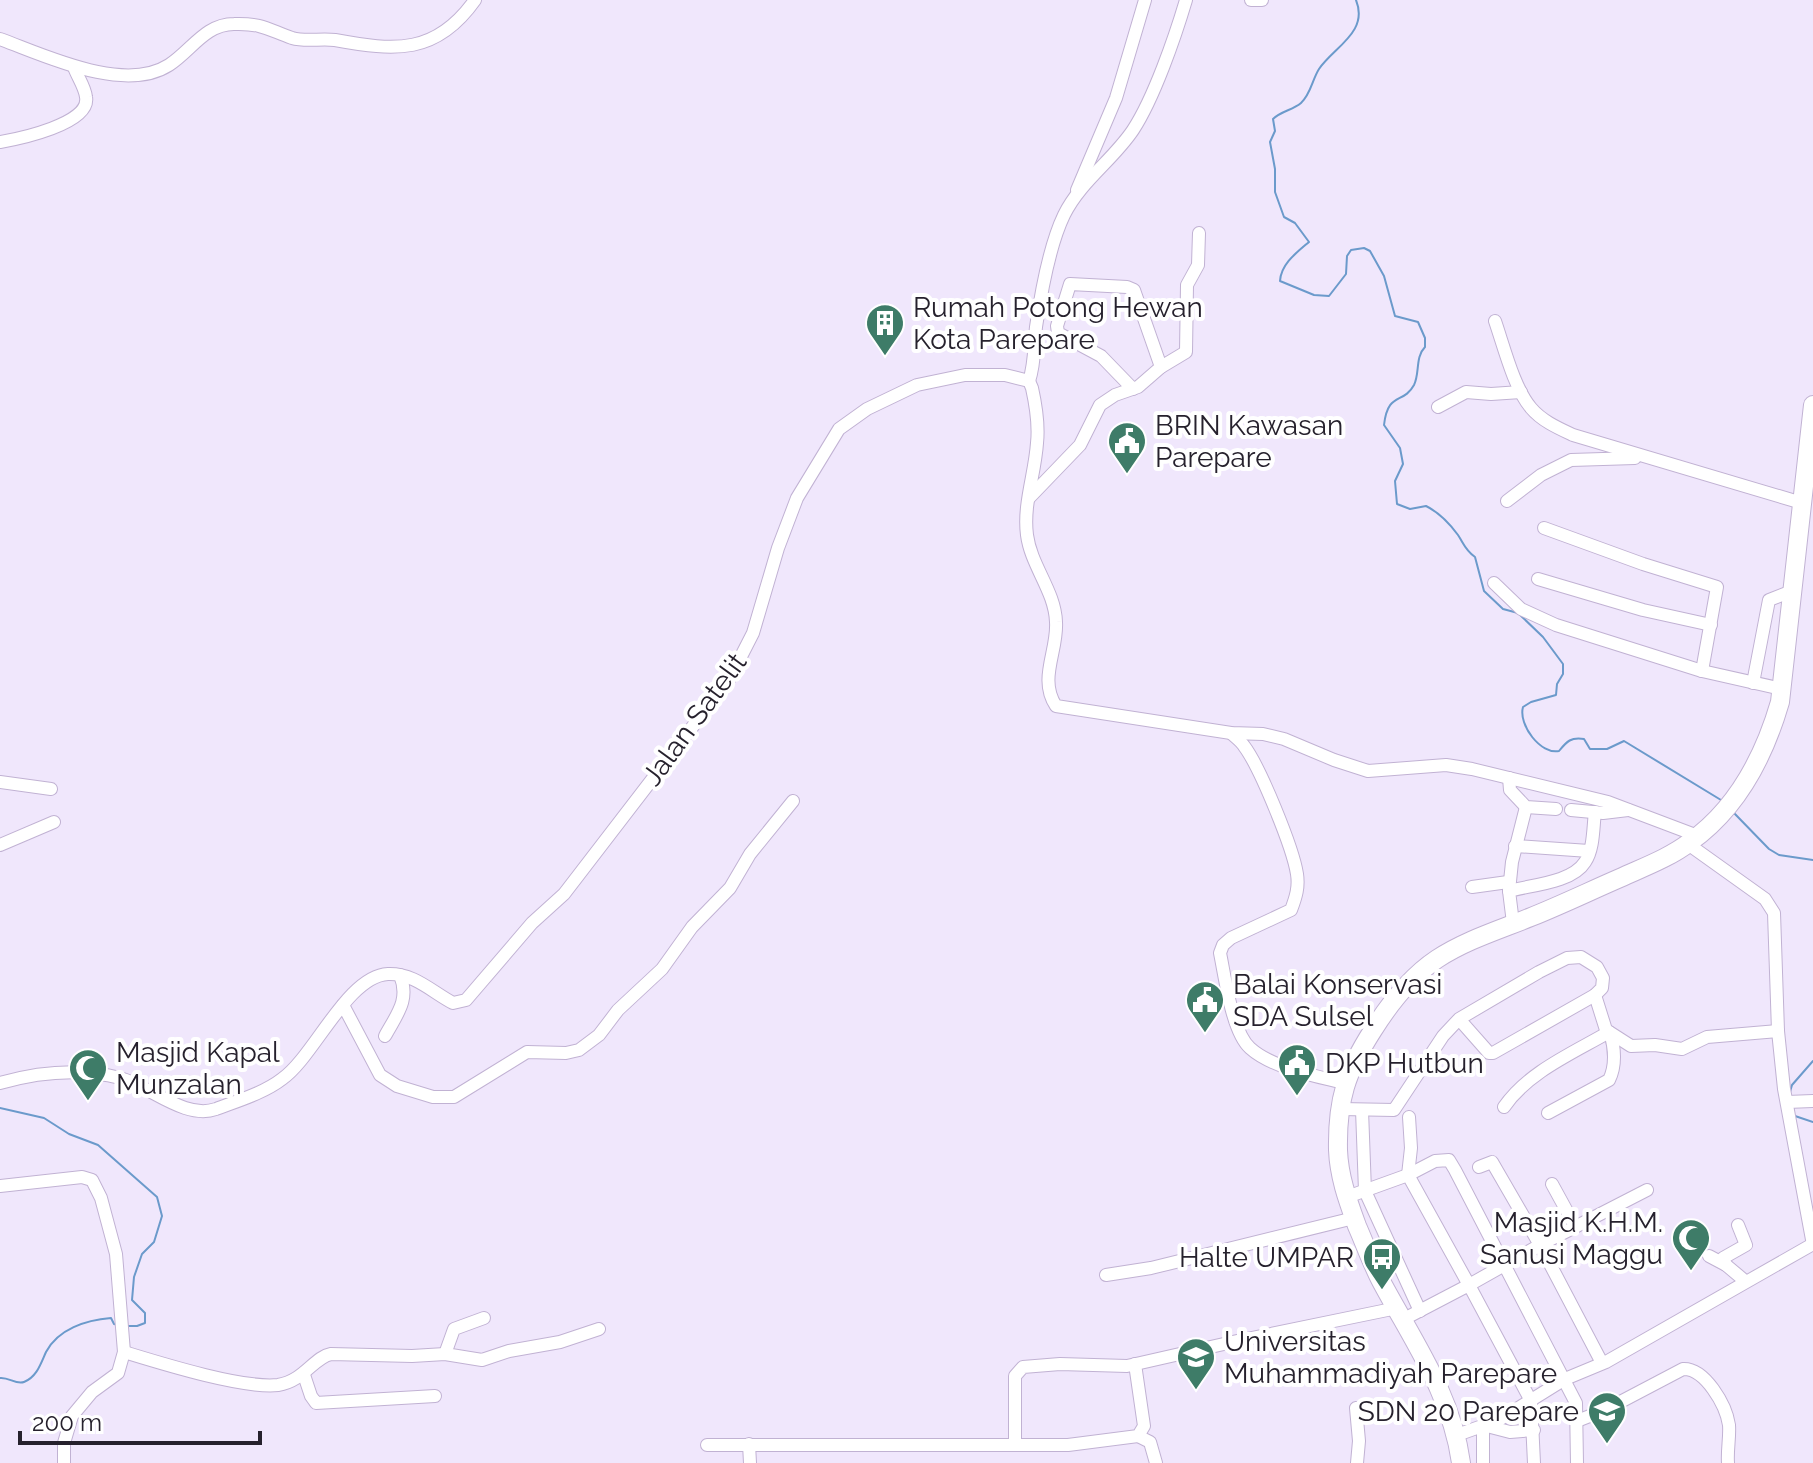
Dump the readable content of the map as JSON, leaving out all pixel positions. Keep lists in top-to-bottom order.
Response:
{
  "streets": {
    "street": ["Jalan Satelit"]
  },
  "places": {
    "building": ["Rumah Potong Hewan Kota Parepare"],
    "public building": ["BRIN Kawasan Parepare", "Balai Konservasi SDA Sulsel", "DKP Hutbun"],
    "mosque": ["Masjid Kapal Munzalan", "Masjid K.H.M. Sanusi Maggu"],
    "bus stop": ["Halte UMPAR"],
    "school or university": ["Universitas Muhammadiyah Parepare", "SDN 20 Parepare"]
  },
  "scale_bar": "200 m"
}
